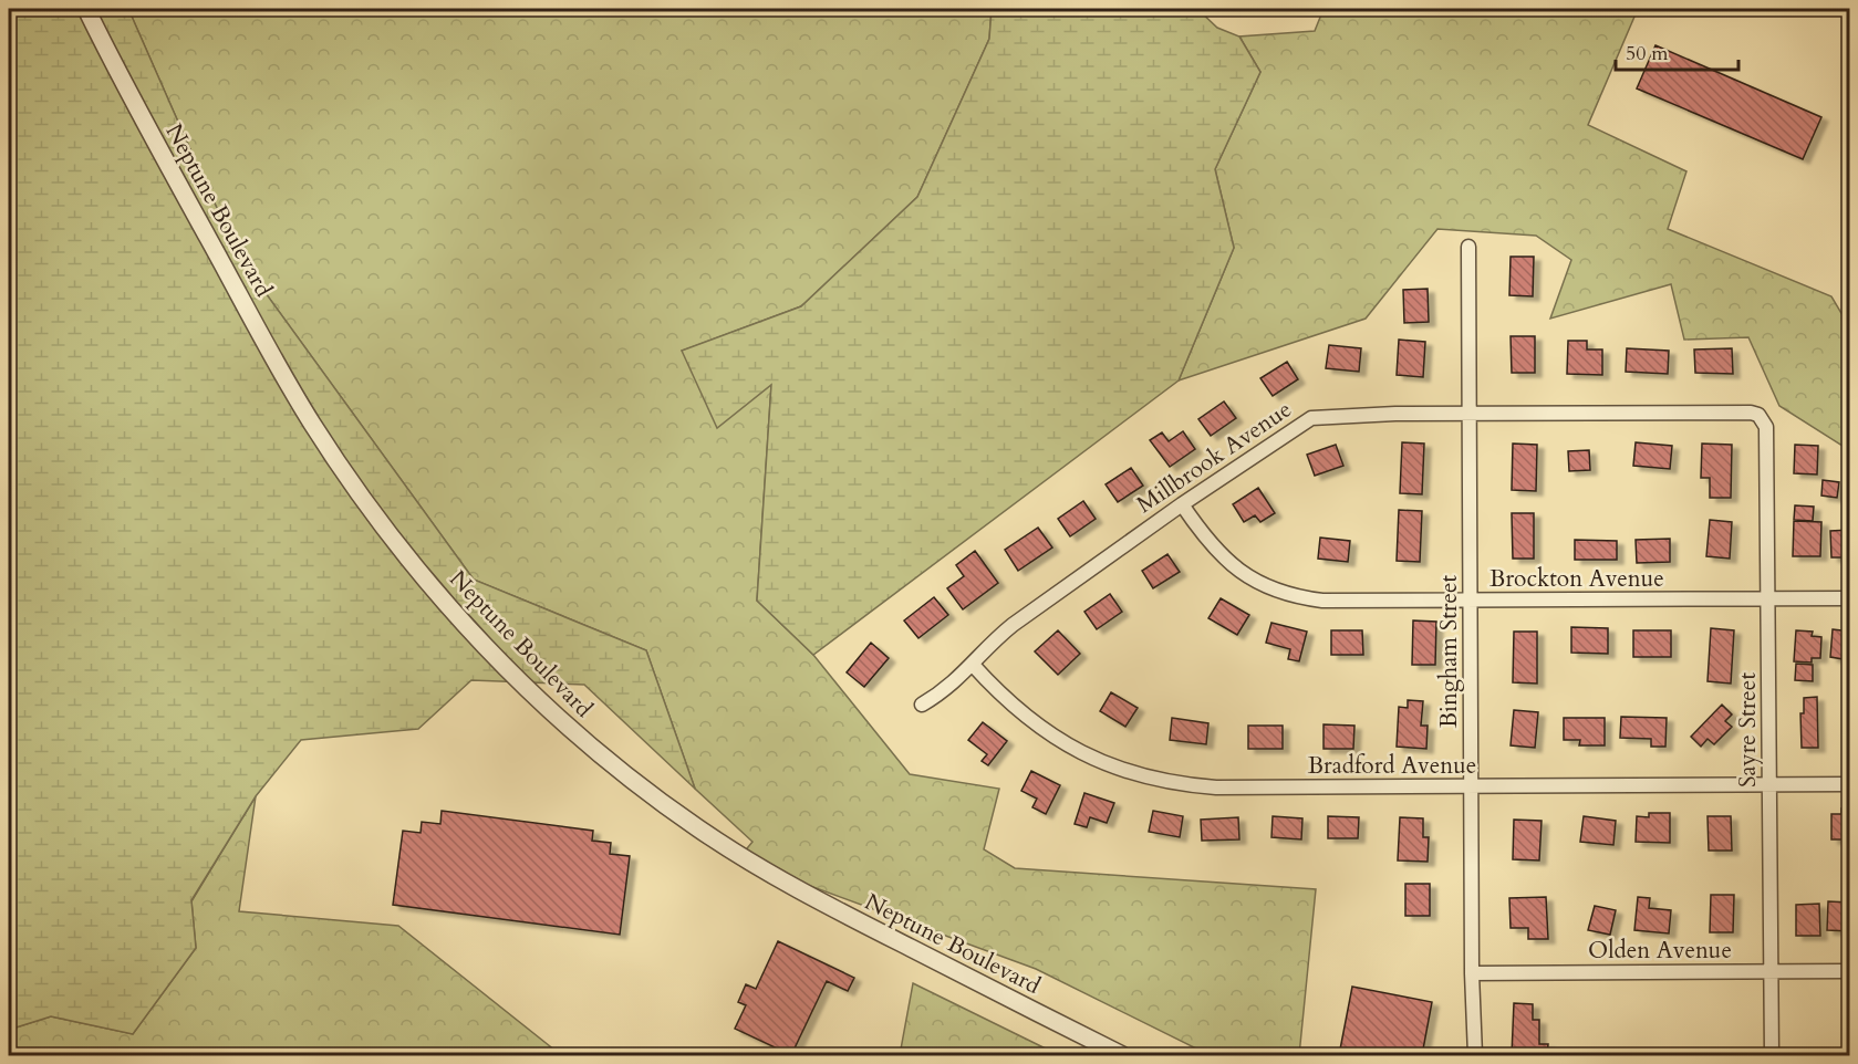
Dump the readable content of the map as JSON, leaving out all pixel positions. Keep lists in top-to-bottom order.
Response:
{
  "streets": {
    "street": [
      "Neptune Boulevard",
      "Millbrook Avenue",
      "Brockton Avenue",
      "Bingham Street",
      "Sayre Street",
      "Bradford Avenue",
      "Olden Avenue"
    ]
  },
  "crossings": [
    ["Millbrook Avenue", "Brockton Avenue"],
    ["Millbrook Avenue", "Bingham Street"],
    ["Millbrook Avenue", "Sayre Street"],
    ["Millbrook Avenue", "Bradford Avenue"],
    ["Brockton Avenue", "Bingham Street"],
    ["Brockton Avenue", "Sayre Street"],
    ["Bingham Street", "Bradford Avenue"],
    ["Bingham Street", "Olden Avenue"],
    ["Sayre Street", "Bradford Avenue"],
    ["Sayre Street", "Olden Avenue"]
  ],
  "scale_bar": "50 m"
}
